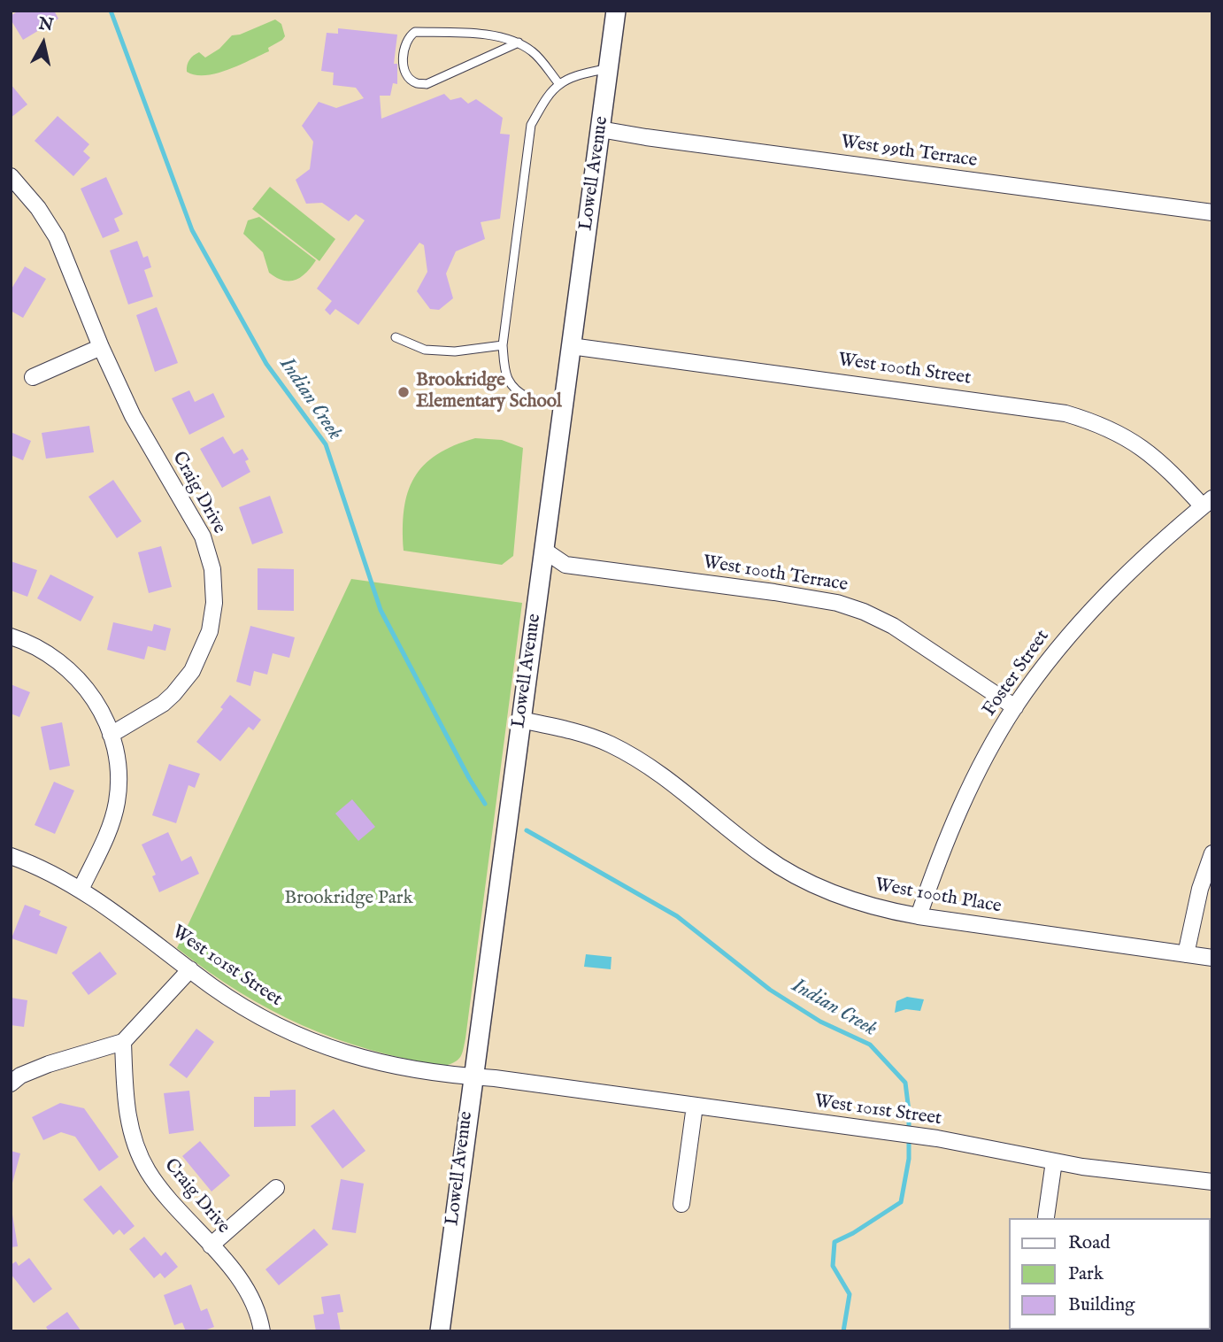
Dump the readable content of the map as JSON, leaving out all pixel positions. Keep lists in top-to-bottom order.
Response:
{
  "streets": {
    "street": [
      "West 99th Terrace",
      "Lowell Avenue",
      "West 100th Street",
      "Craig Drive",
      "West 100th Terrace",
      "Foster Street",
      "West 100th Place",
      "West 101st Street"
    ]
  },
  "crossings": [
    ["West 99th Terrace", "Lowell Avenue"],
    ["Lowell Avenue", "West 100th Street"],
    ["Lowell Avenue", "West 100th Terrace"],
    ["Lowell Avenue", "West 100th Place"],
    ["Lowell Avenue", "West 101st Street"],
    ["West 100th Street", "Foster Street"],
    ["West 100th Terrace", "Foster Street"],
    ["Foster Street", "West 100th Place"]
  ],
  "water": ["Indian Creek"],
  "parks": ["Brookridge Park"],
  "places": ["Brookridge Elementary School"],
  "legend": ["Road", "Park", "Building"],
  "north": "top"
}
